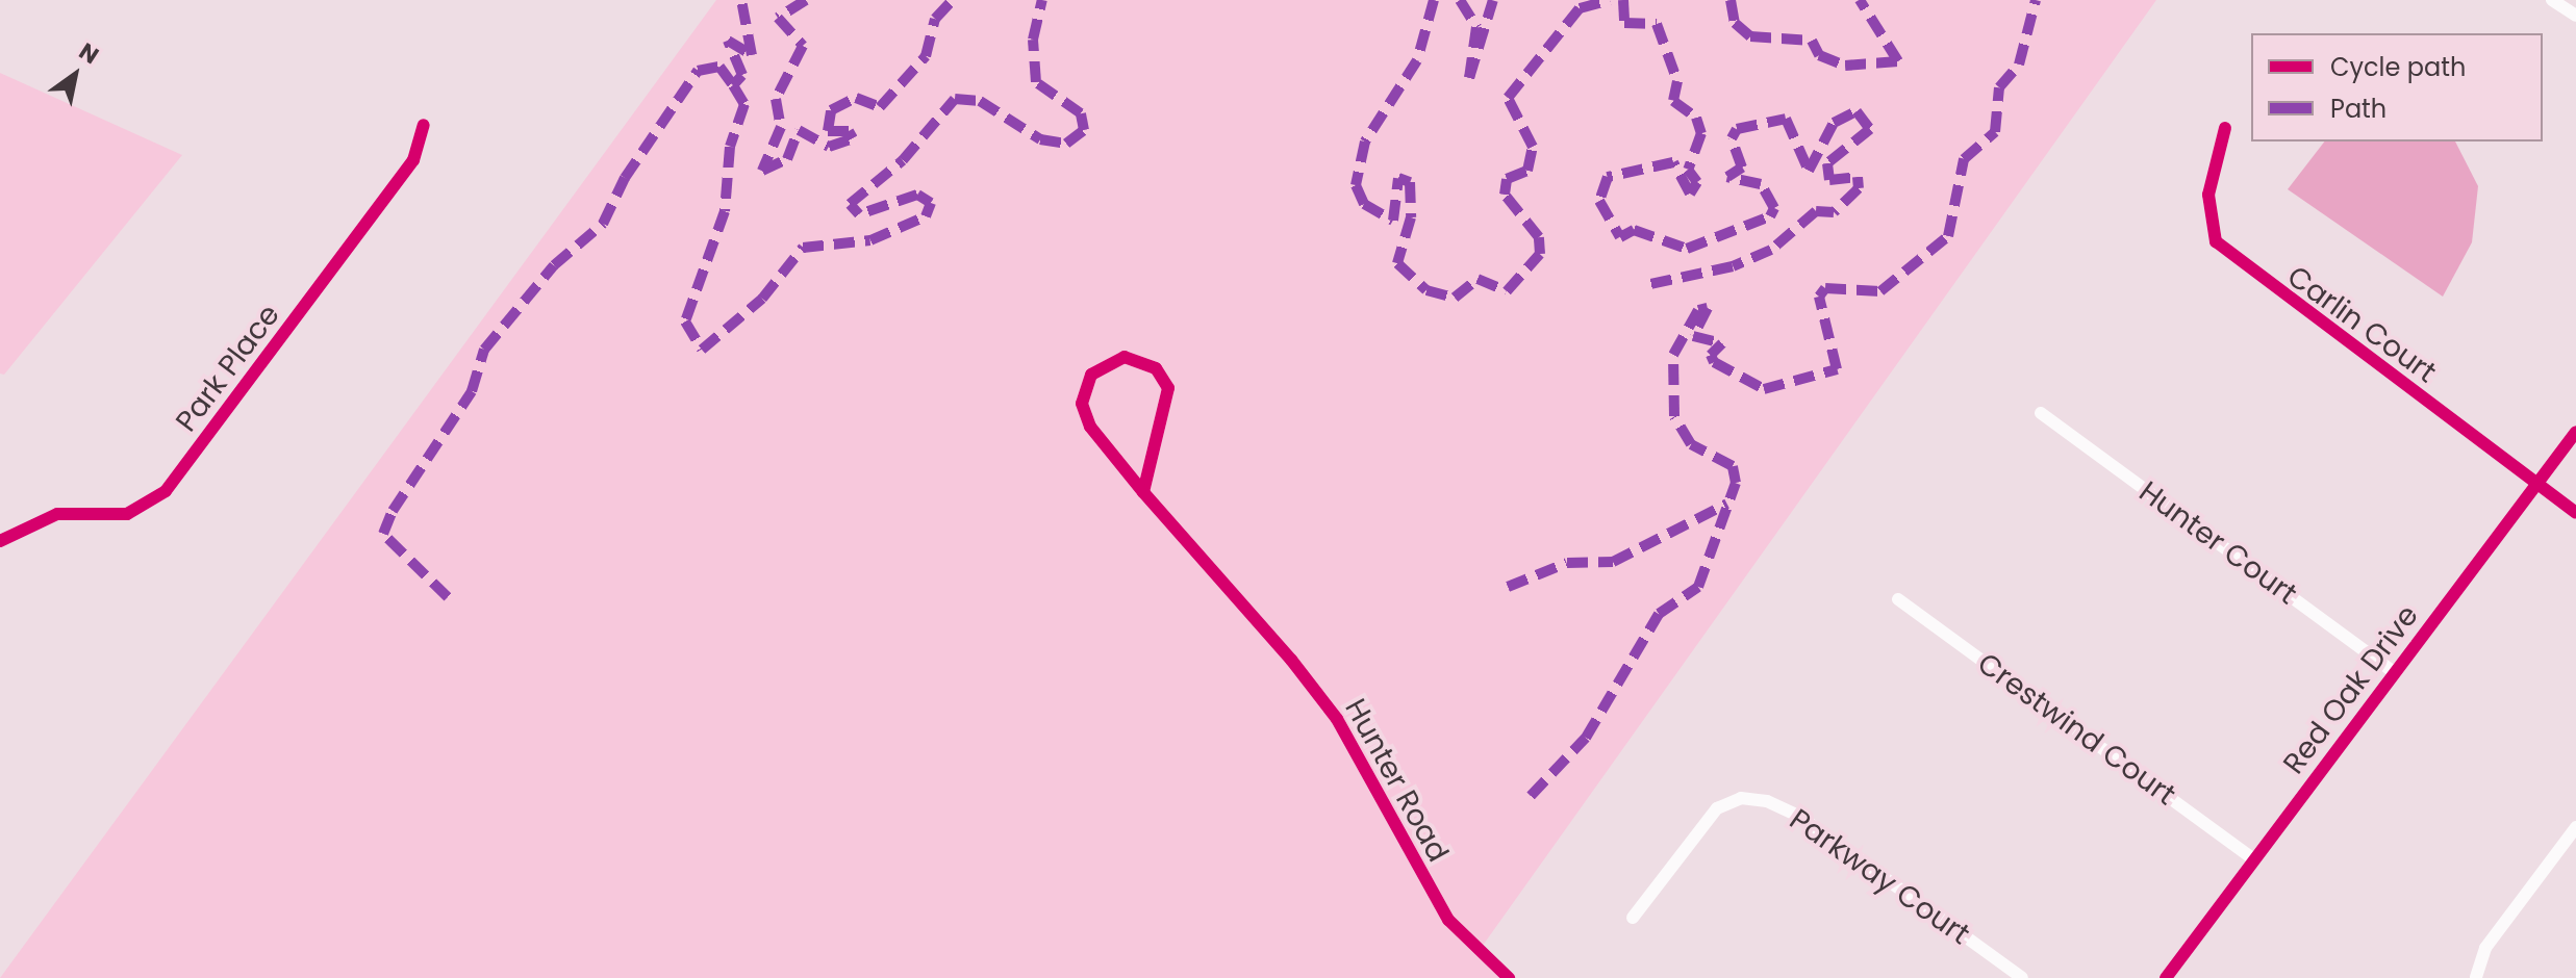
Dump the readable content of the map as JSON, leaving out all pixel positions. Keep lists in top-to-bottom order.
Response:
{
  "streets": {
    "street": [
      "Carlin Court",
      "Park Place",
      "Hunter Court",
      "Red Oak Drive",
      "Crestwind Court",
      "Hunter Road",
      "Parkway Court"
    ]
  },
  "crossings": [
    ["Carlin Court", "Red Oak Drive"],
    ["Hunter Court", "Red Oak Drive"],
    ["Red Oak Drive", "Crestwind Court"]
  ],
  "legend": ["Cycle path", "Path"],
  "north": "top right"
}
